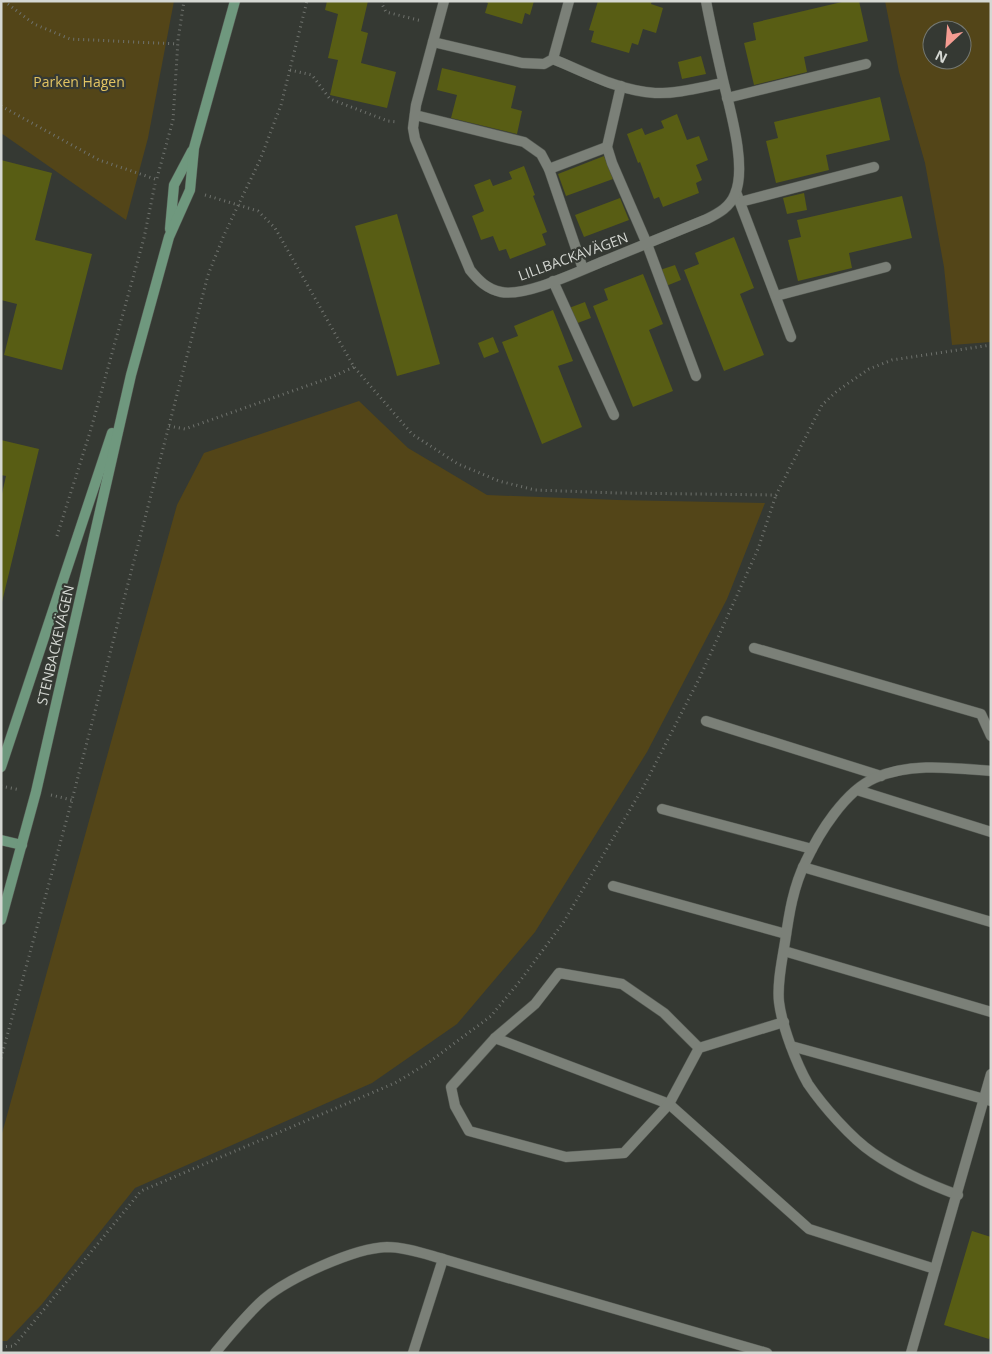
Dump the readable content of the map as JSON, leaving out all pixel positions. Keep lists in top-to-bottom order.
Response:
{
  "streets": {
    "street": ["LILLBACKAVÄGEN", "STENBACKEVÄGEN"]
  },
  "parks": ["Parken Hagen"],
  "north": "bottom left"
}
